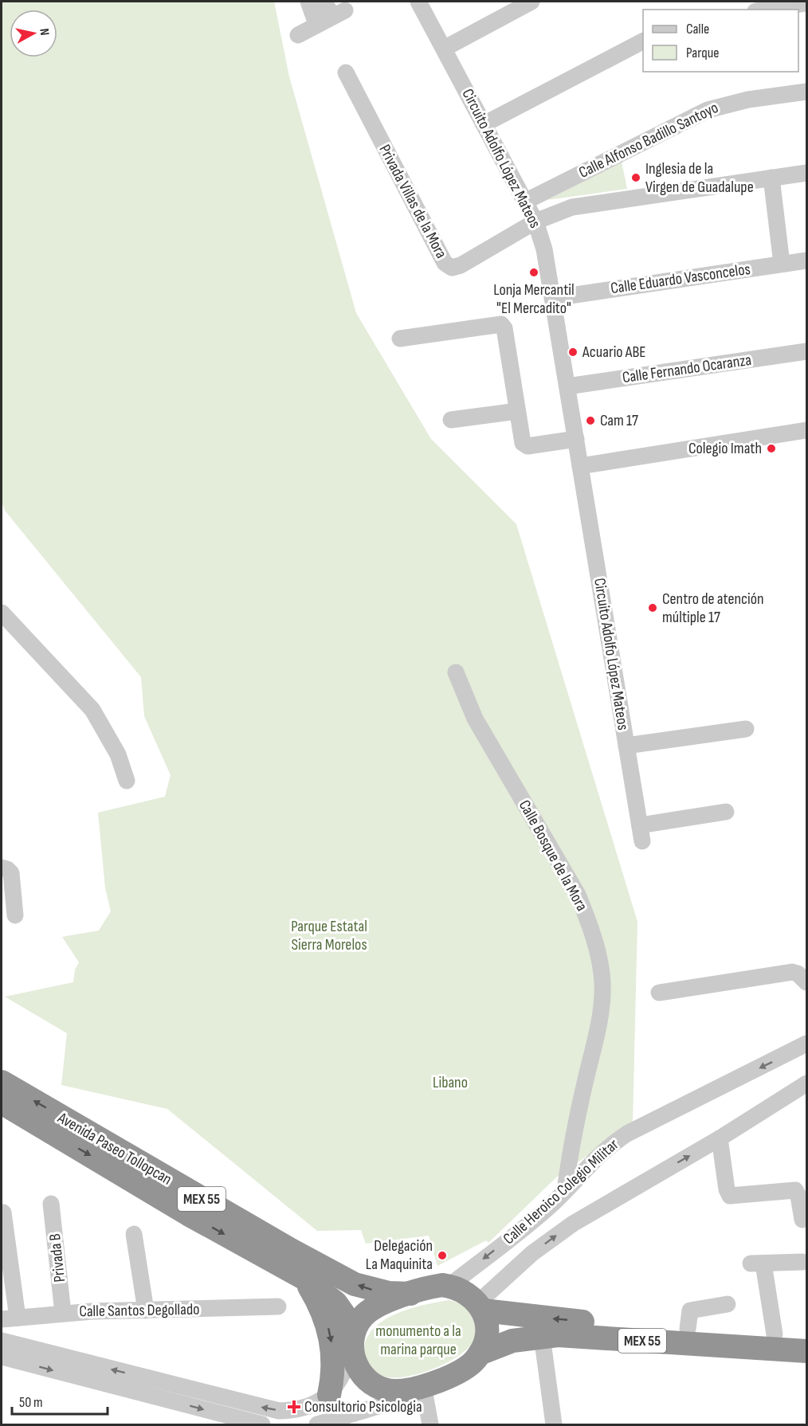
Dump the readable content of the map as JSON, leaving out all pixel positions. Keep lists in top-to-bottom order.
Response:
{
  "streets": {
    "highway": ["Avenida Paseo Tollopcan", "MEX 55"],
    "street": [
      "Calle Alfonso Badillo Santoyo",
      "Circuito Adolfo López Mateos",
      "Privada Villas de la Mora",
      "Calle Eduardo Vasconcelos",
      "Calle Fernando Ocaranza",
      "Calle Bosque de la Mora",
      "Calle Heroico Colegio Militar",
      "Privada B",
      "Calle Santos Degollado"
    ]
  },
  "crossings": [
    ["Calle Alfonso Badillo Santoyo", "Circuito Adolfo López Mateos"],
    ["Circuito Adolfo López Mateos", "Privada Villas de la Mora"],
    ["Circuito Adolfo López Mateos", "Calle Eduardo Vasconcelos"],
    ["Circuito Adolfo López Mateos", "Calle Fernando Ocaranza"],
    ["Calle Bosque de la Mora", "Calle Heroico Colegio Militar"],
    ["Avenida Paseo Tollopcan", "Calle Heroico Colegio Militar"],
    ["Avenida Paseo Tollopcan", "MEX 55"],
    ["Calle Heroico Colegio Militar", "MEX 55"],
    ["Privada B", "Calle Santos Degollado"]
  ],
  "parks": ["Parque Estatal Sierra Morelos", "Libano", "monumento a la marina parque"],
  "places": {
    "other": [
      "Inglesia de la Virgen de Guadalupe",
      "Lonja Mercantil \"El Mercadito\"",
      "Acuario ABE",
      "Cam 17",
      "Colegio Imath",
      "Centro de atención múltiple 17",
      "Delegación La Maquinita"
    ],
    "health": ["Consultorio Psicologia"]
  },
  "legend": ["Calle", "Parque"],
  "scale_bar": "50 m",
  "north": "right"
}
